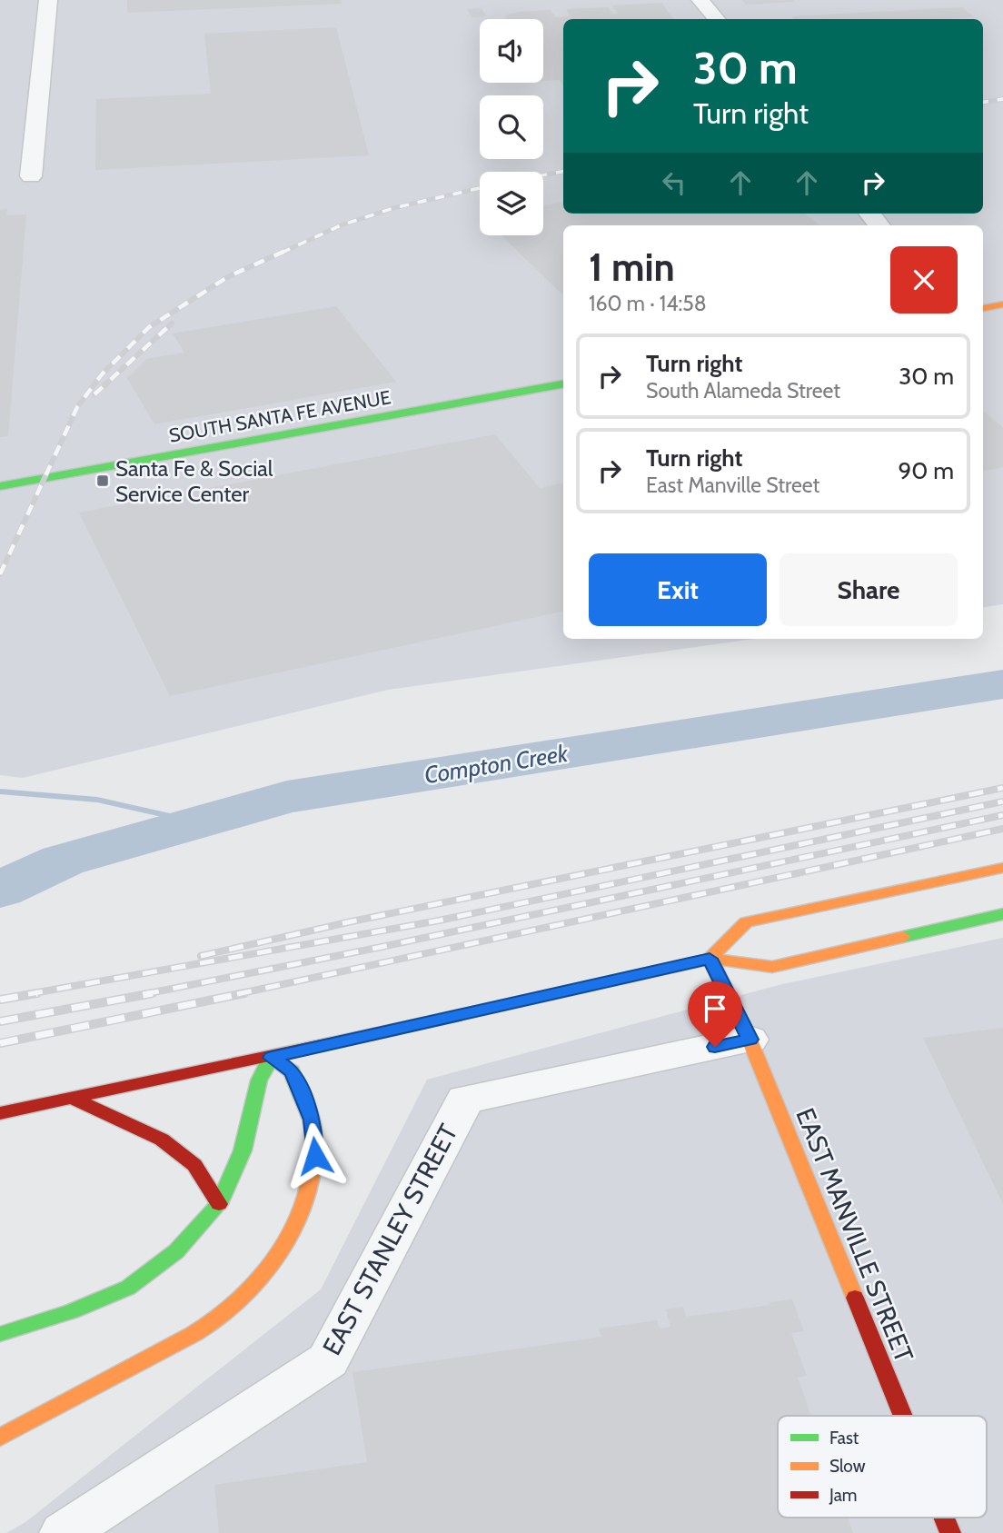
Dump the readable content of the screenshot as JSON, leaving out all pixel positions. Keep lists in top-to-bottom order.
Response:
{
  "streets": {
    "main road": ["SOUTH SANTA FE AVENUE", "EAST MANVILLE STREET"],
    "street": ["EAST STANLEY STREET"]
  },
  "crossings": [
    ["EAST MANVILLE STREET", "EAST STANLEY STREET"]
  ],
  "water": ["Compton Creek"],
  "places": {
    "transit": ["Santa Fe & Social Service Center"]
  },
  "legend": ["Fast", "Slow", "Jam"],
  "page": {
    "turn": ["30 m", "Turn right"],
    "heading": ["1 min", "160 m · 14:58"],
    "list": [
      {
        "name": "Turn right",
        "note": "South Alameda Street",
        "value": "30 m"
      },
      {
        "name": "Turn right",
        "note": "East Manville Street",
        "value": "90 m"
      }
    ],
    "buttons": ["Exit", "Share"]
  }
}
